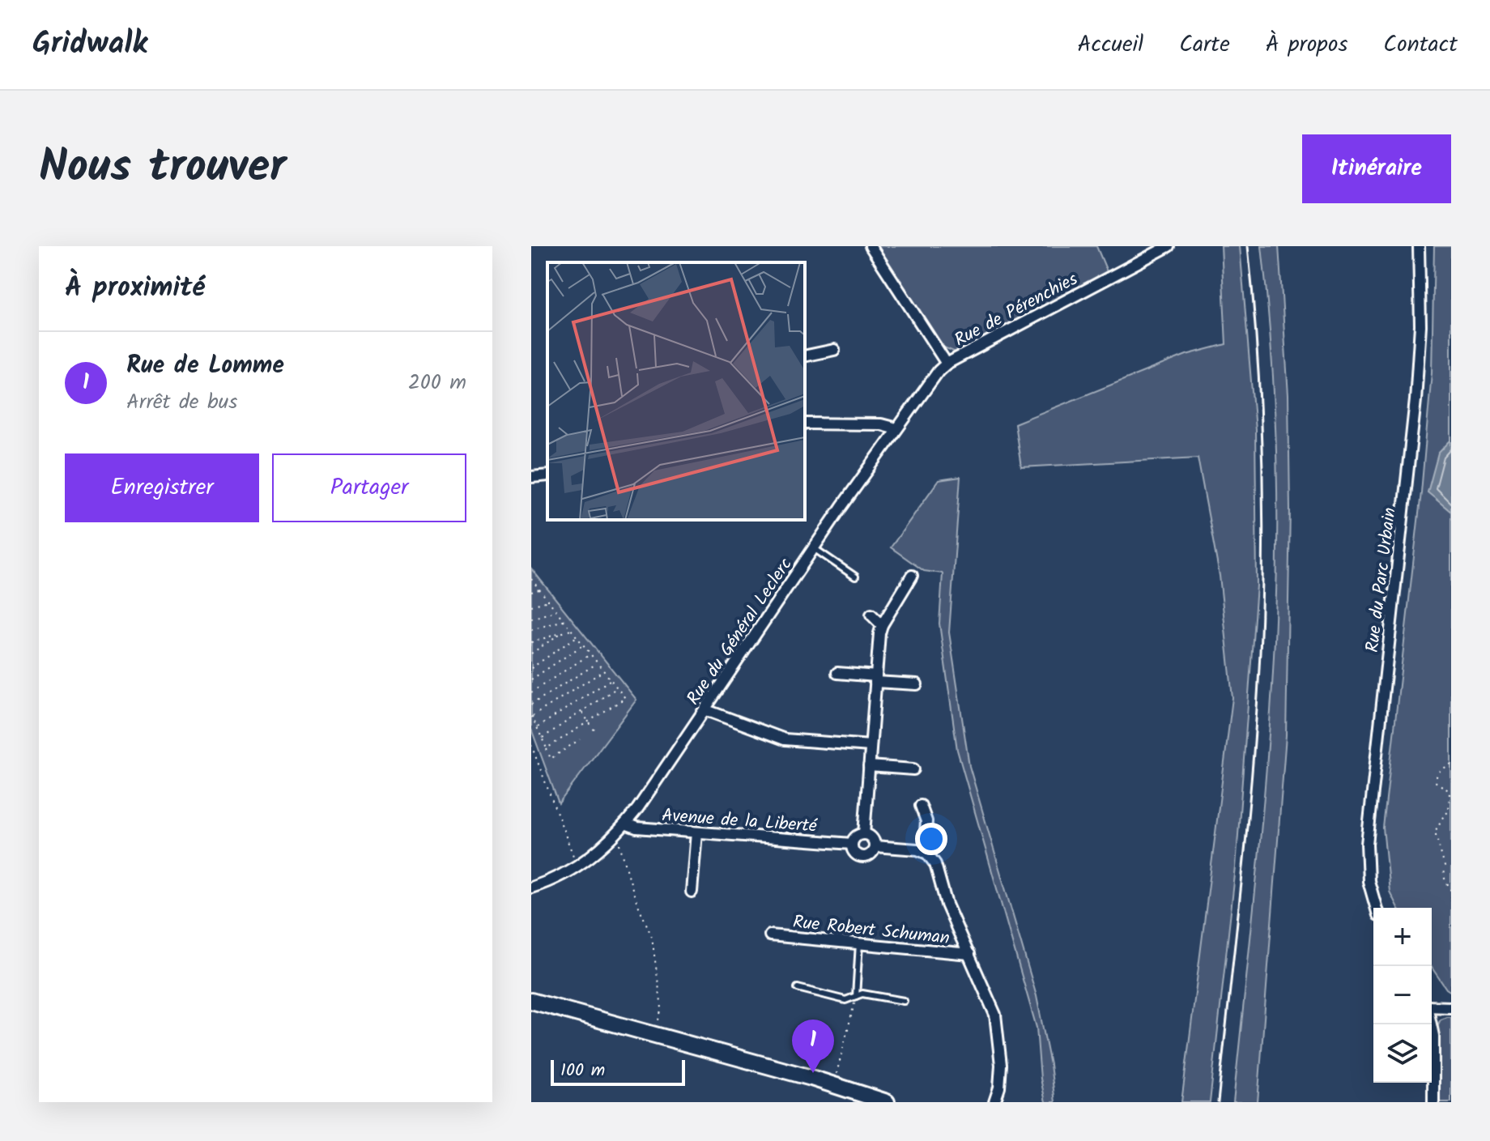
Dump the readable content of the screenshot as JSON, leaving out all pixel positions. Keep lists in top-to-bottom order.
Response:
{
  "streets": {
    "street": [
      "Rue de Pérenchies",
      "Rue du Parc Urbain",
      "Rue du Général Leclerc",
      "Avenue de la Liberté",
      "Rue Robert Schuman"
    ]
  },
  "crossings": [
    ["Rue de Pérenchies", "Rue du Général Leclerc"],
    ["Rue du Général Leclerc", "Avenue de la Liberté"]
  ],
  "scale_bar": "100 m",
  "page": {
    "header": "Gridwalk",
    "nav": [
      "Accueil",
      "Carte",
      "À propos",
      "Contact"
    ],
    "title": "Nous trouver",
    "buttons": [
      "Itinéraire",
      ["Enregistrer", "Partager"]
    ],
    "heading": "À proximité",
    "list": [
      {
        "mark": "1",
        "name": "Rue de Lomme",
        "note": "Arrêt de bus",
        "value": "200 m"
      }
    ],
    "map_buttons": ["+", "−"],
    "pins": "1",
    "scale": "100 m"
  }
}
